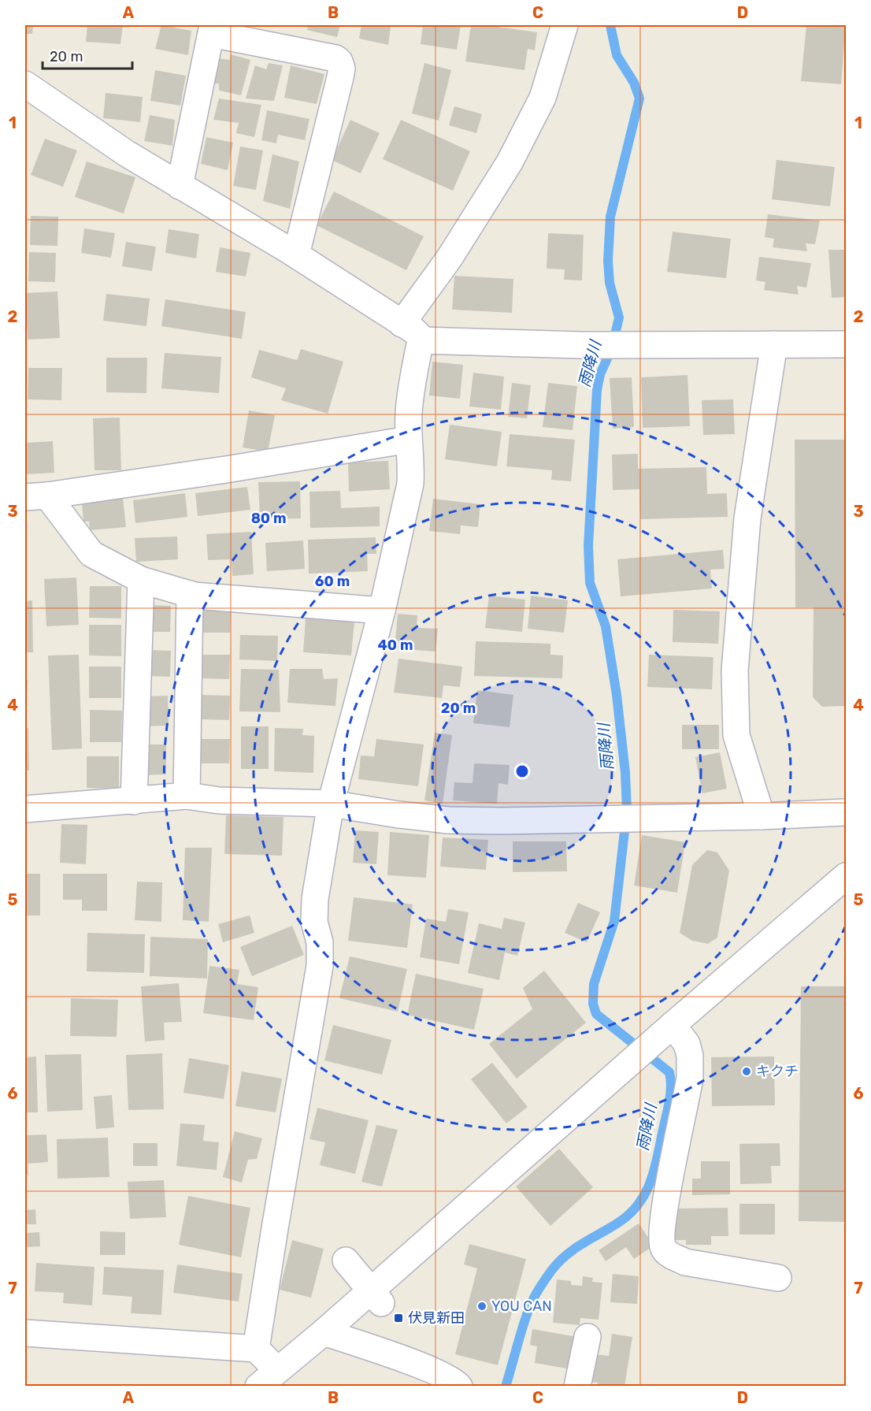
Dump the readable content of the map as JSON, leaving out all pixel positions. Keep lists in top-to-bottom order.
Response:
{
  "water": ["雨降川"],
  "places": {
    "other": ["キクチ", "YOU CAN"],
    "transit": ["伏見新田"]
  },
  "scale_bar": "20 m",
  "grid": {
    "columns": [
      "A",
      "B",
      "C",
      "D"
    ],
    "rows": [
      "1",
      "2",
      "3",
      "4",
      "5",
      "6",
      "7"
    ]
  },
  "rings": [
    "80 m",
    "60 m",
    "40 m",
    "20 m"
  ]
}
